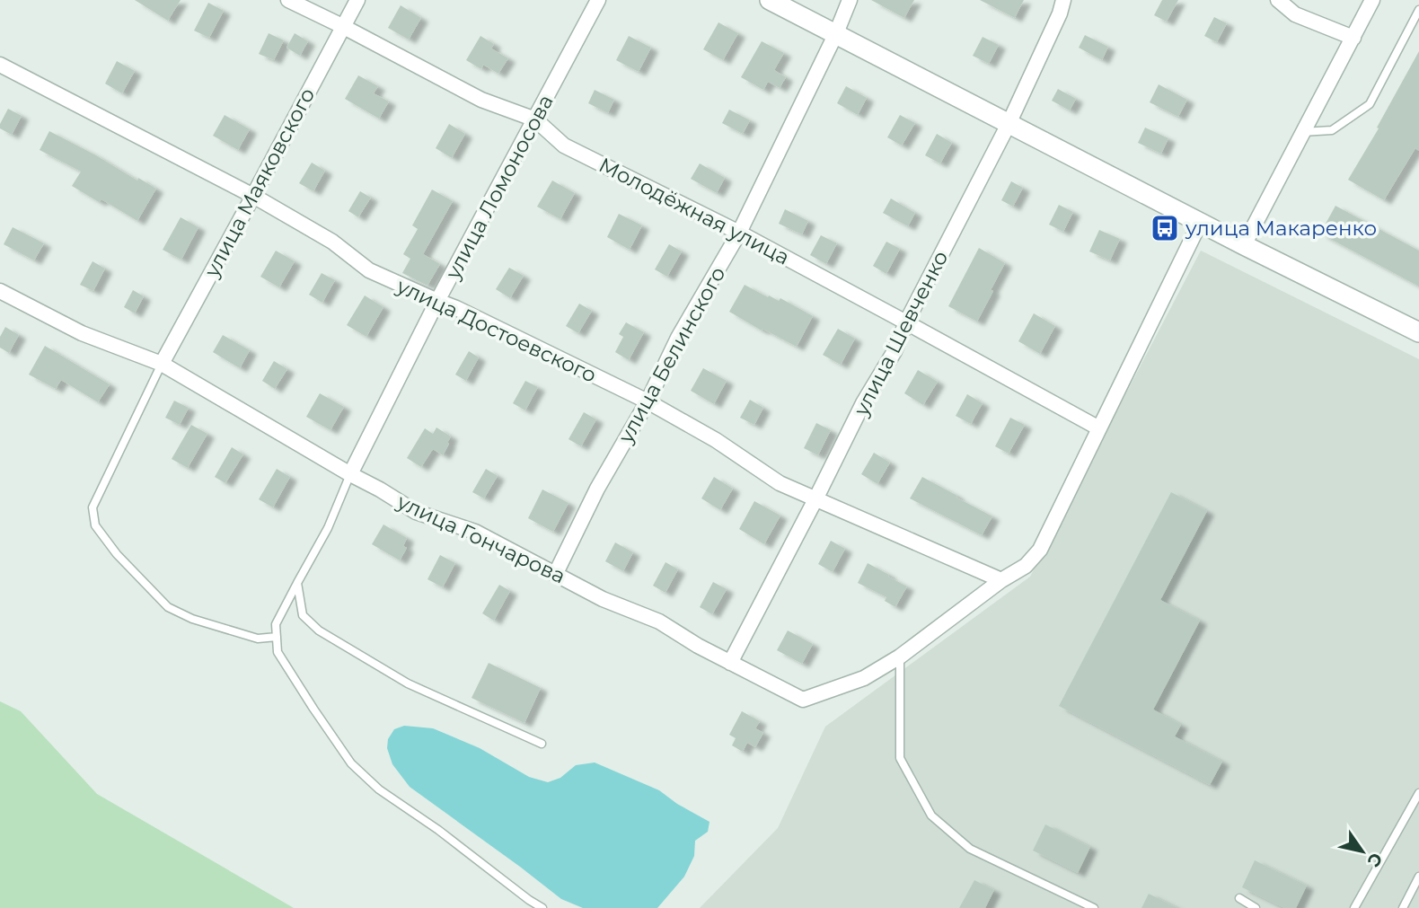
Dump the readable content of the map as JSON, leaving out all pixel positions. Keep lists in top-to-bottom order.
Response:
{
  "streets": {
    "street": [
      "улица Маяковского",
      "улица Ломоносова",
      "Молодёжная улица",
      "улица Достоевского",
      "улица Шевченко",
      "улица Белинского",
      "улица Гончарова"
    ]
  },
  "crossings": [
    ["улица Маяковского", "Молодёжная улица"],
    ["улица Маяковского", "улица Достоевского"],
    ["улица Маяковского", "улица Гончарова"],
    ["улица Ломоносова", "Молодёжная улица"],
    ["улица Ломоносова", "улица Достоевского"],
    ["улица Ломоносова", "улица Гончарова"],
    ["Молодёжная улица", "улица Шевченко"],
    ["Молодёжная улица", "улица Белинского"],
    ["улица Достоевского", "улица Шевченко"],
    ["улица Достоевского", "улица Белинского"],
    ["улица Шевченко", "улица Гончарова"],
    ["улица Белинского", "улица Гончарова"]
  ],
  "places": {
    "bus stop": ["улица Макаренко"]
  },
  "north": "bottom right"
}
